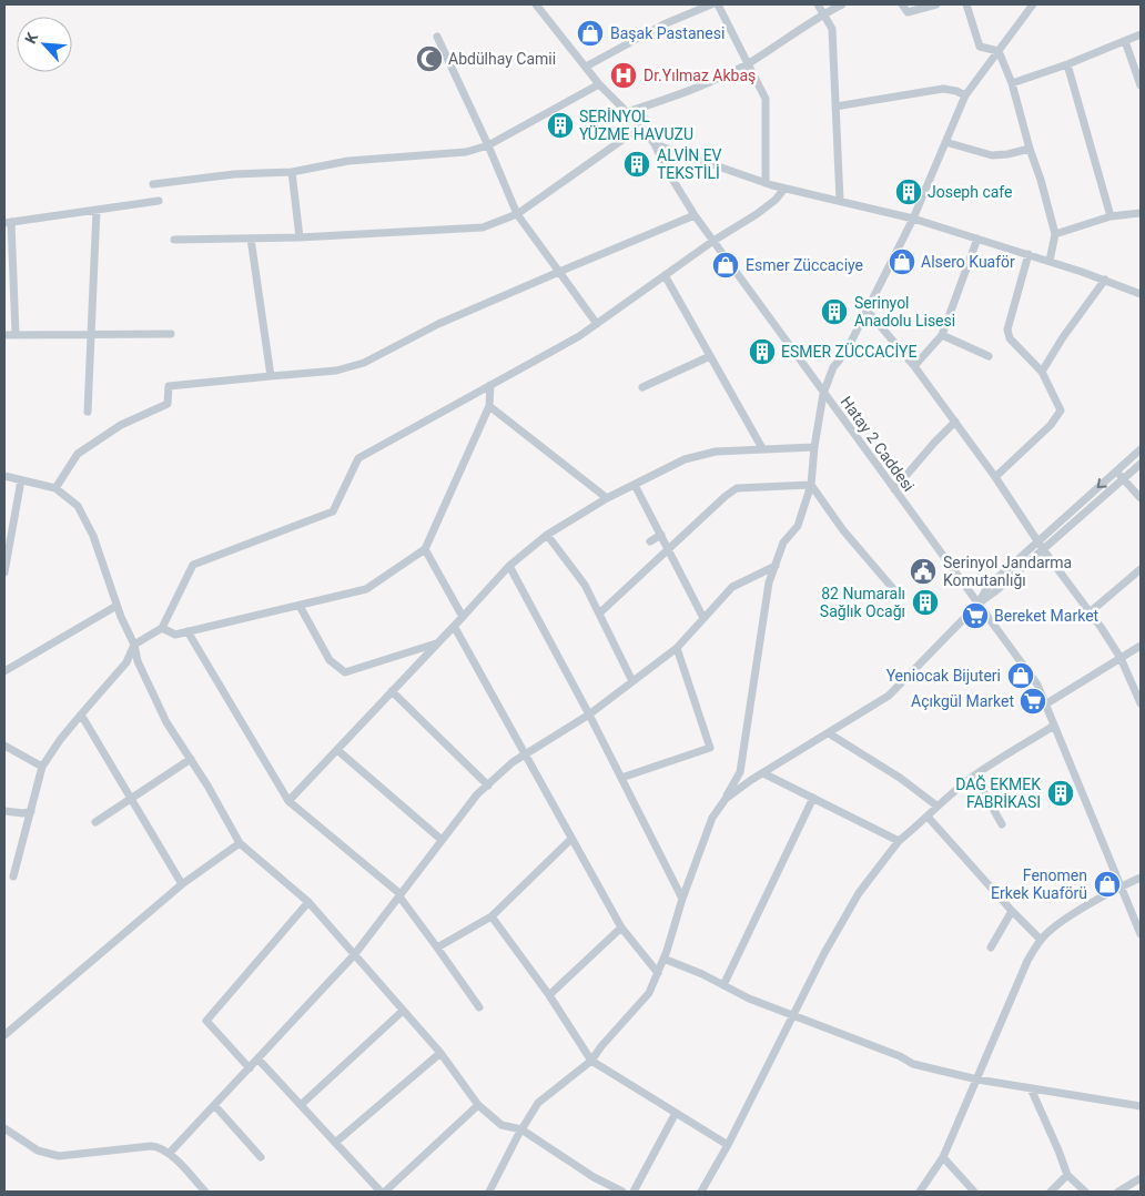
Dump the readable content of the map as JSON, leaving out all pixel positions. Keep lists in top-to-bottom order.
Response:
{
  "streets": {
    "street": ["Hatay 2 Caddesi"]
  },
  "places": {
    "shop": [
      "Başak Pastanesi",
      "Alsero Kuaför",
      "Esmer Züccaciye",
      "Yeniocak Bijuteri",
      "Fenomen Erkek Kuaförü"
    ],
    "mosque": ["Abdülhay Camii"],
    "hospital": ["Dr.Yılmaz Akbaş"],
    "building": [
      "SERİNYOL YÜZME HAVUZU",
      "ALVİN EV TEKSTİLİ",
      "Joseph cafe",
      "Serinyol Anadolu Lisesi",
      "ESMER ZÜCCACİYE",
      "82 Numaralı Sağlık Ocağı",
      "DAĞ EKMEK FABRİKASI"
    ],
    "public building": ["Serinyol Jandarma Komutanlığı"],
    "supermarket": ["Bereket Market", "Açıkgül Market"]
  },
  "north": "top left"
}
